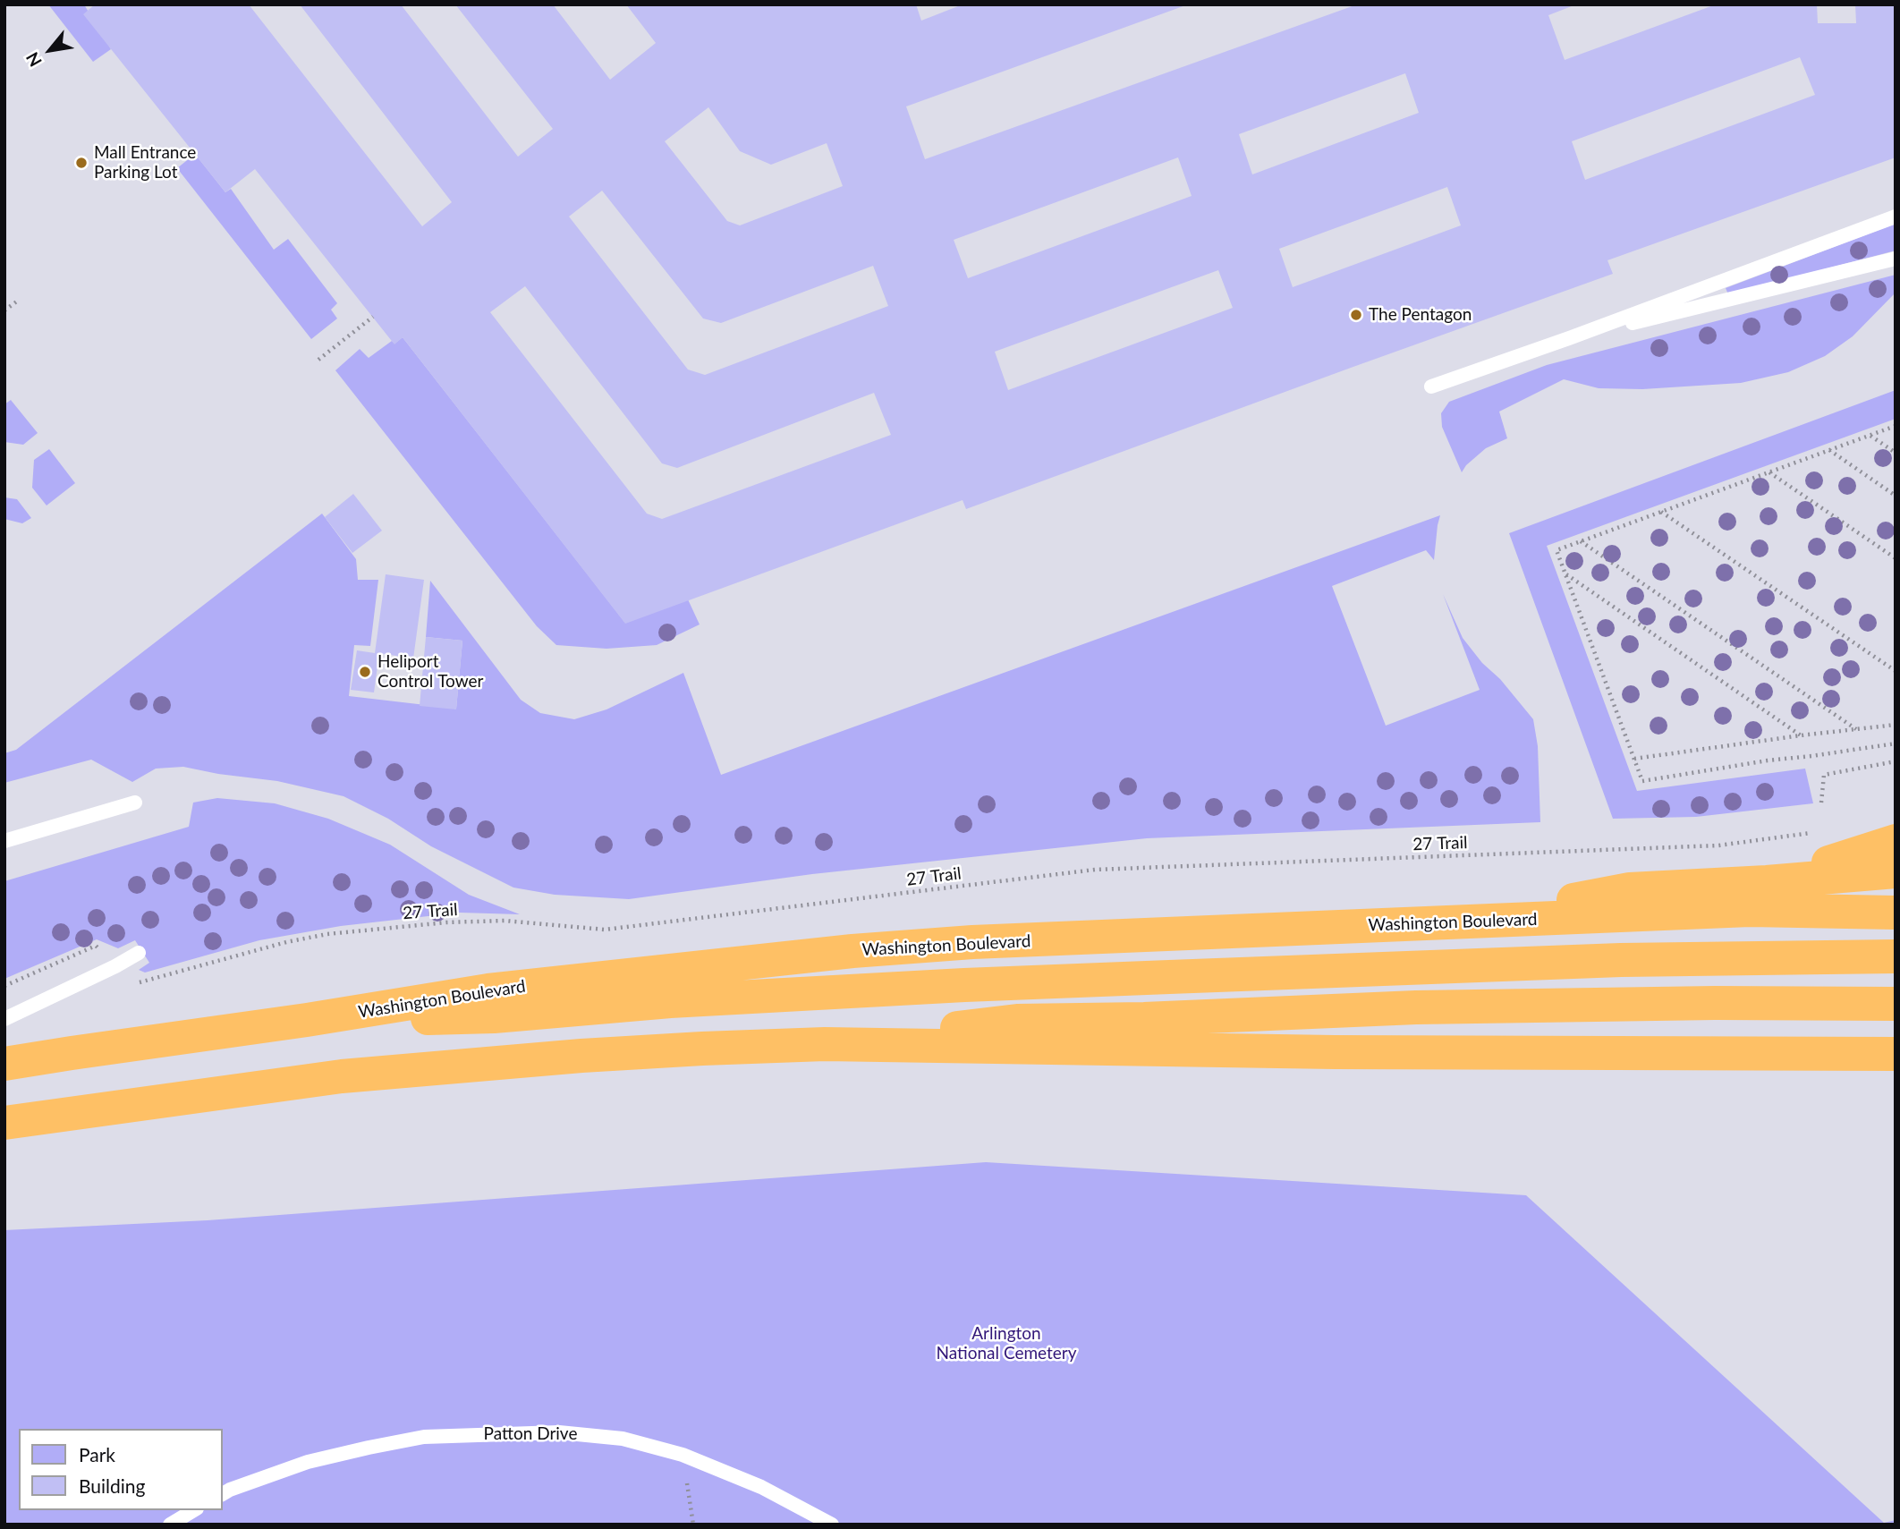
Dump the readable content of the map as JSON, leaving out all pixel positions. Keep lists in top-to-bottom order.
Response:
{
  "streets": {
    "highway": ["Washington Boulevard"],
    "lane": ["Patton Drive"],
    "path": ["27 Trail"]
  },
  "parks": ["Arlington National Cemetery"],
  "places": ["Mall Entrance Parking Lot", "The Pentagon", "Heliport Control Tower"],
  "legend": ["Park", "Building"],
  "north": "bottom left"
}
